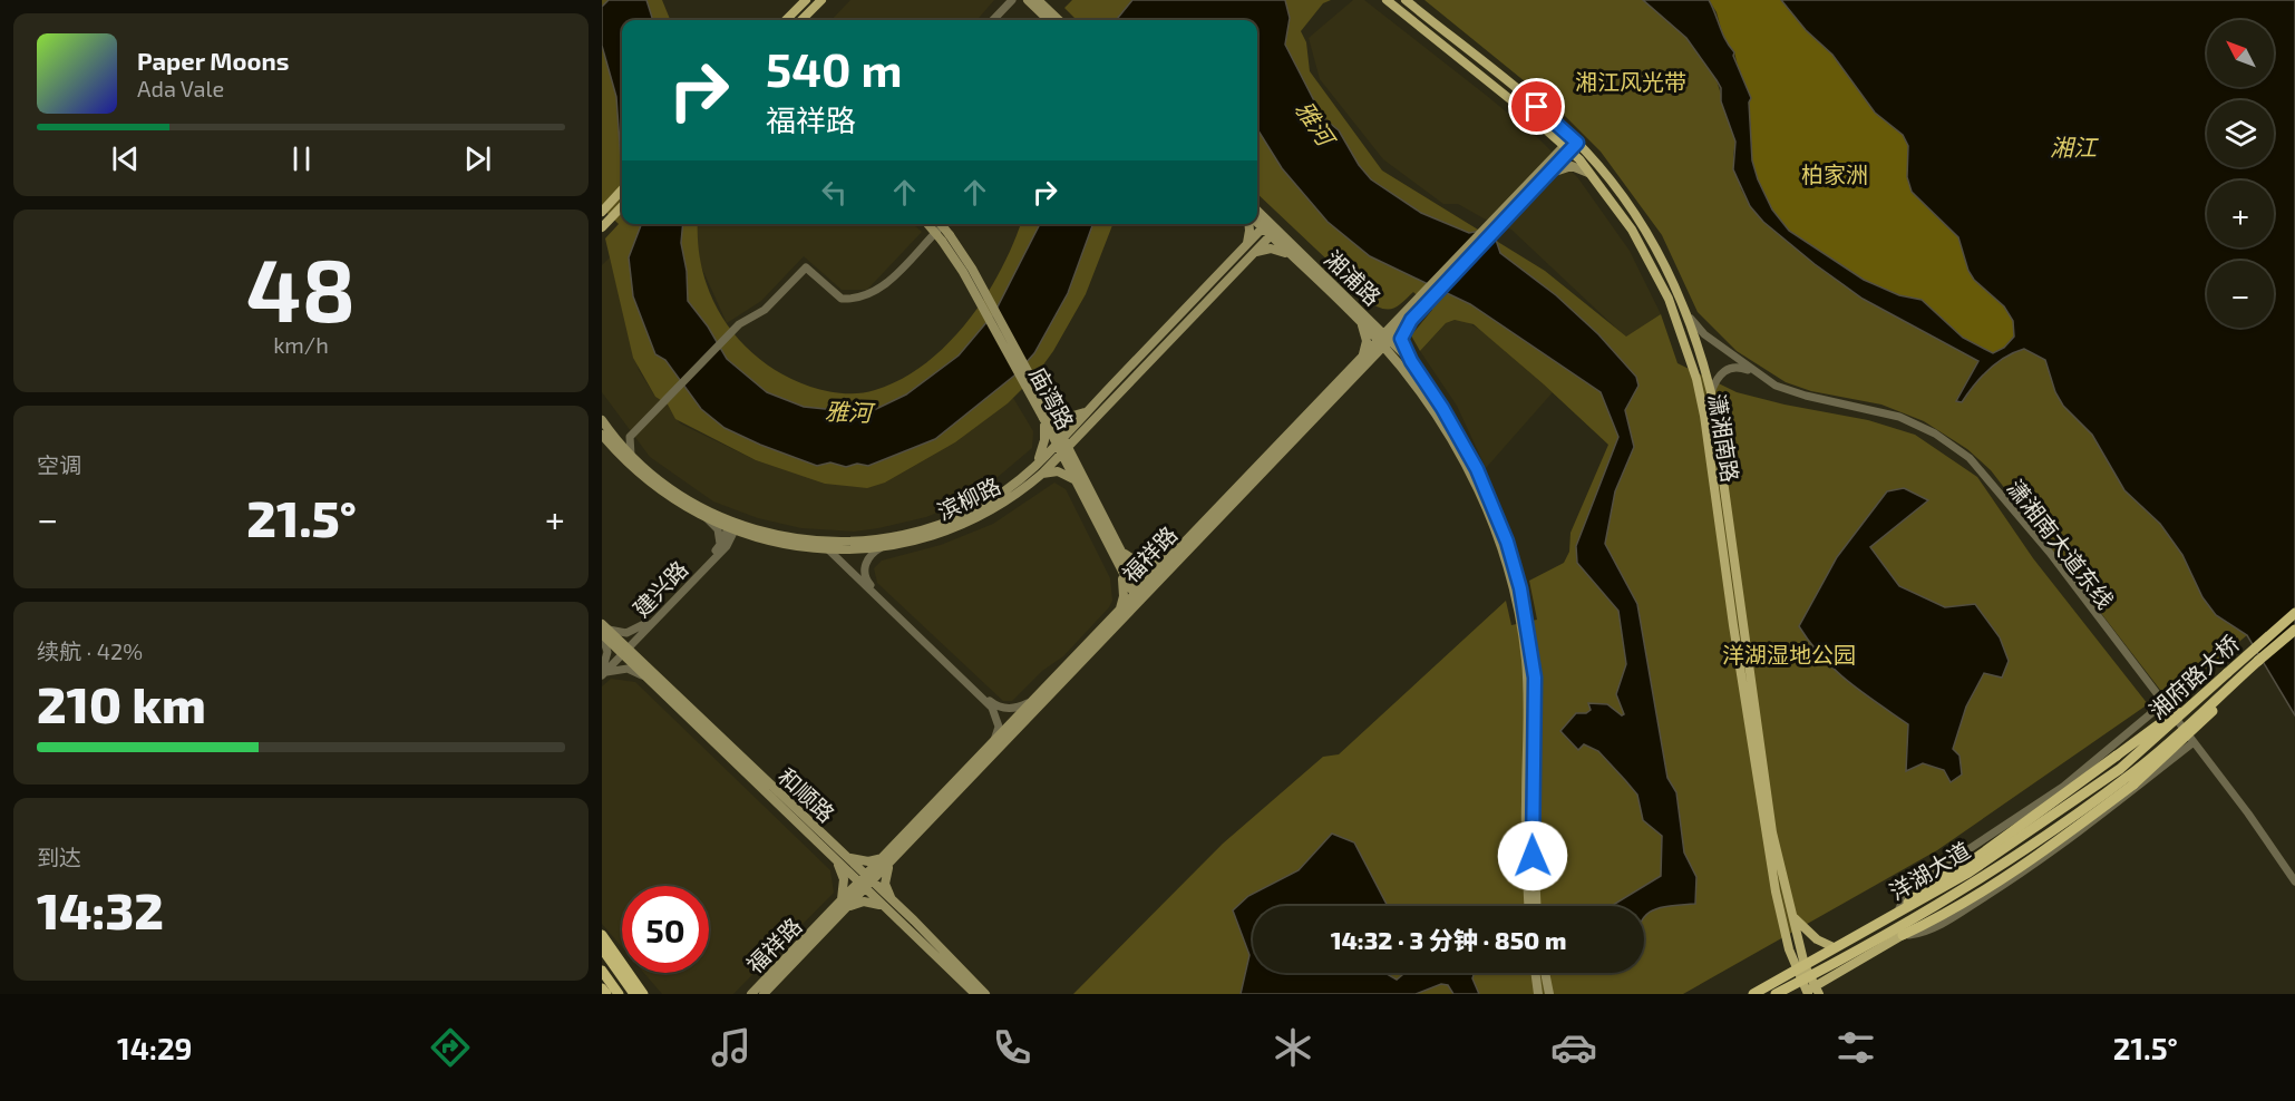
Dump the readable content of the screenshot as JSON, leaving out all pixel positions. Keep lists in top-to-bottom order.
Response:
{
  "streets": {
    "highway": ["湘府路大桥", "洋湖大道"],
    "main road": [
      "湘浦路",
      "庙湾路",
      "潇湘南路",
      "滨柳路",
      "福祥路",
      "和顺路"
    ],
    "street": ["潇湘南大道东线", "建兴路"]
  },
  "crossings": [
    ["湘浦路", "滨柳路"],
    ["湘浦路", "福祥路"],
    ["庙湾路", "滨柳路"],
    ["庙湾路", "福祥路"],
    ["潇湘南路", "潇湘南大道东线"],
    ["潇湘南路", "福祥路"],
    ["福祥路", "和顺路"],
    ["建兴路", "和顺路"],
    ["湘府路大桥", "洋湖大道"]
  ],
  "water": ["雅河", "湘江"],
  "parks": ["湘江风光带", "柏家洲", "洋湖湿地公园"],
  "north": "top left",
  "page": {
    "map_buttons": ["+", "−"],
    "turn": ["540 m", "福祥路"],
    "song": ["Paper Moons", "Ada Vale"],
    "tile": [
      ["48", "km/h"],
      "空调",
      ["续航 · 42%", "210 km"],
      ["到达", "14:32"]
    ],
    "heat": ["−", "21.5°", "+"],
    "limit": "50",
    "trip": "14:32 · 3 分钟 · 850 m",
    "tabs": ["14:29", "21.5°"]
  }
}
